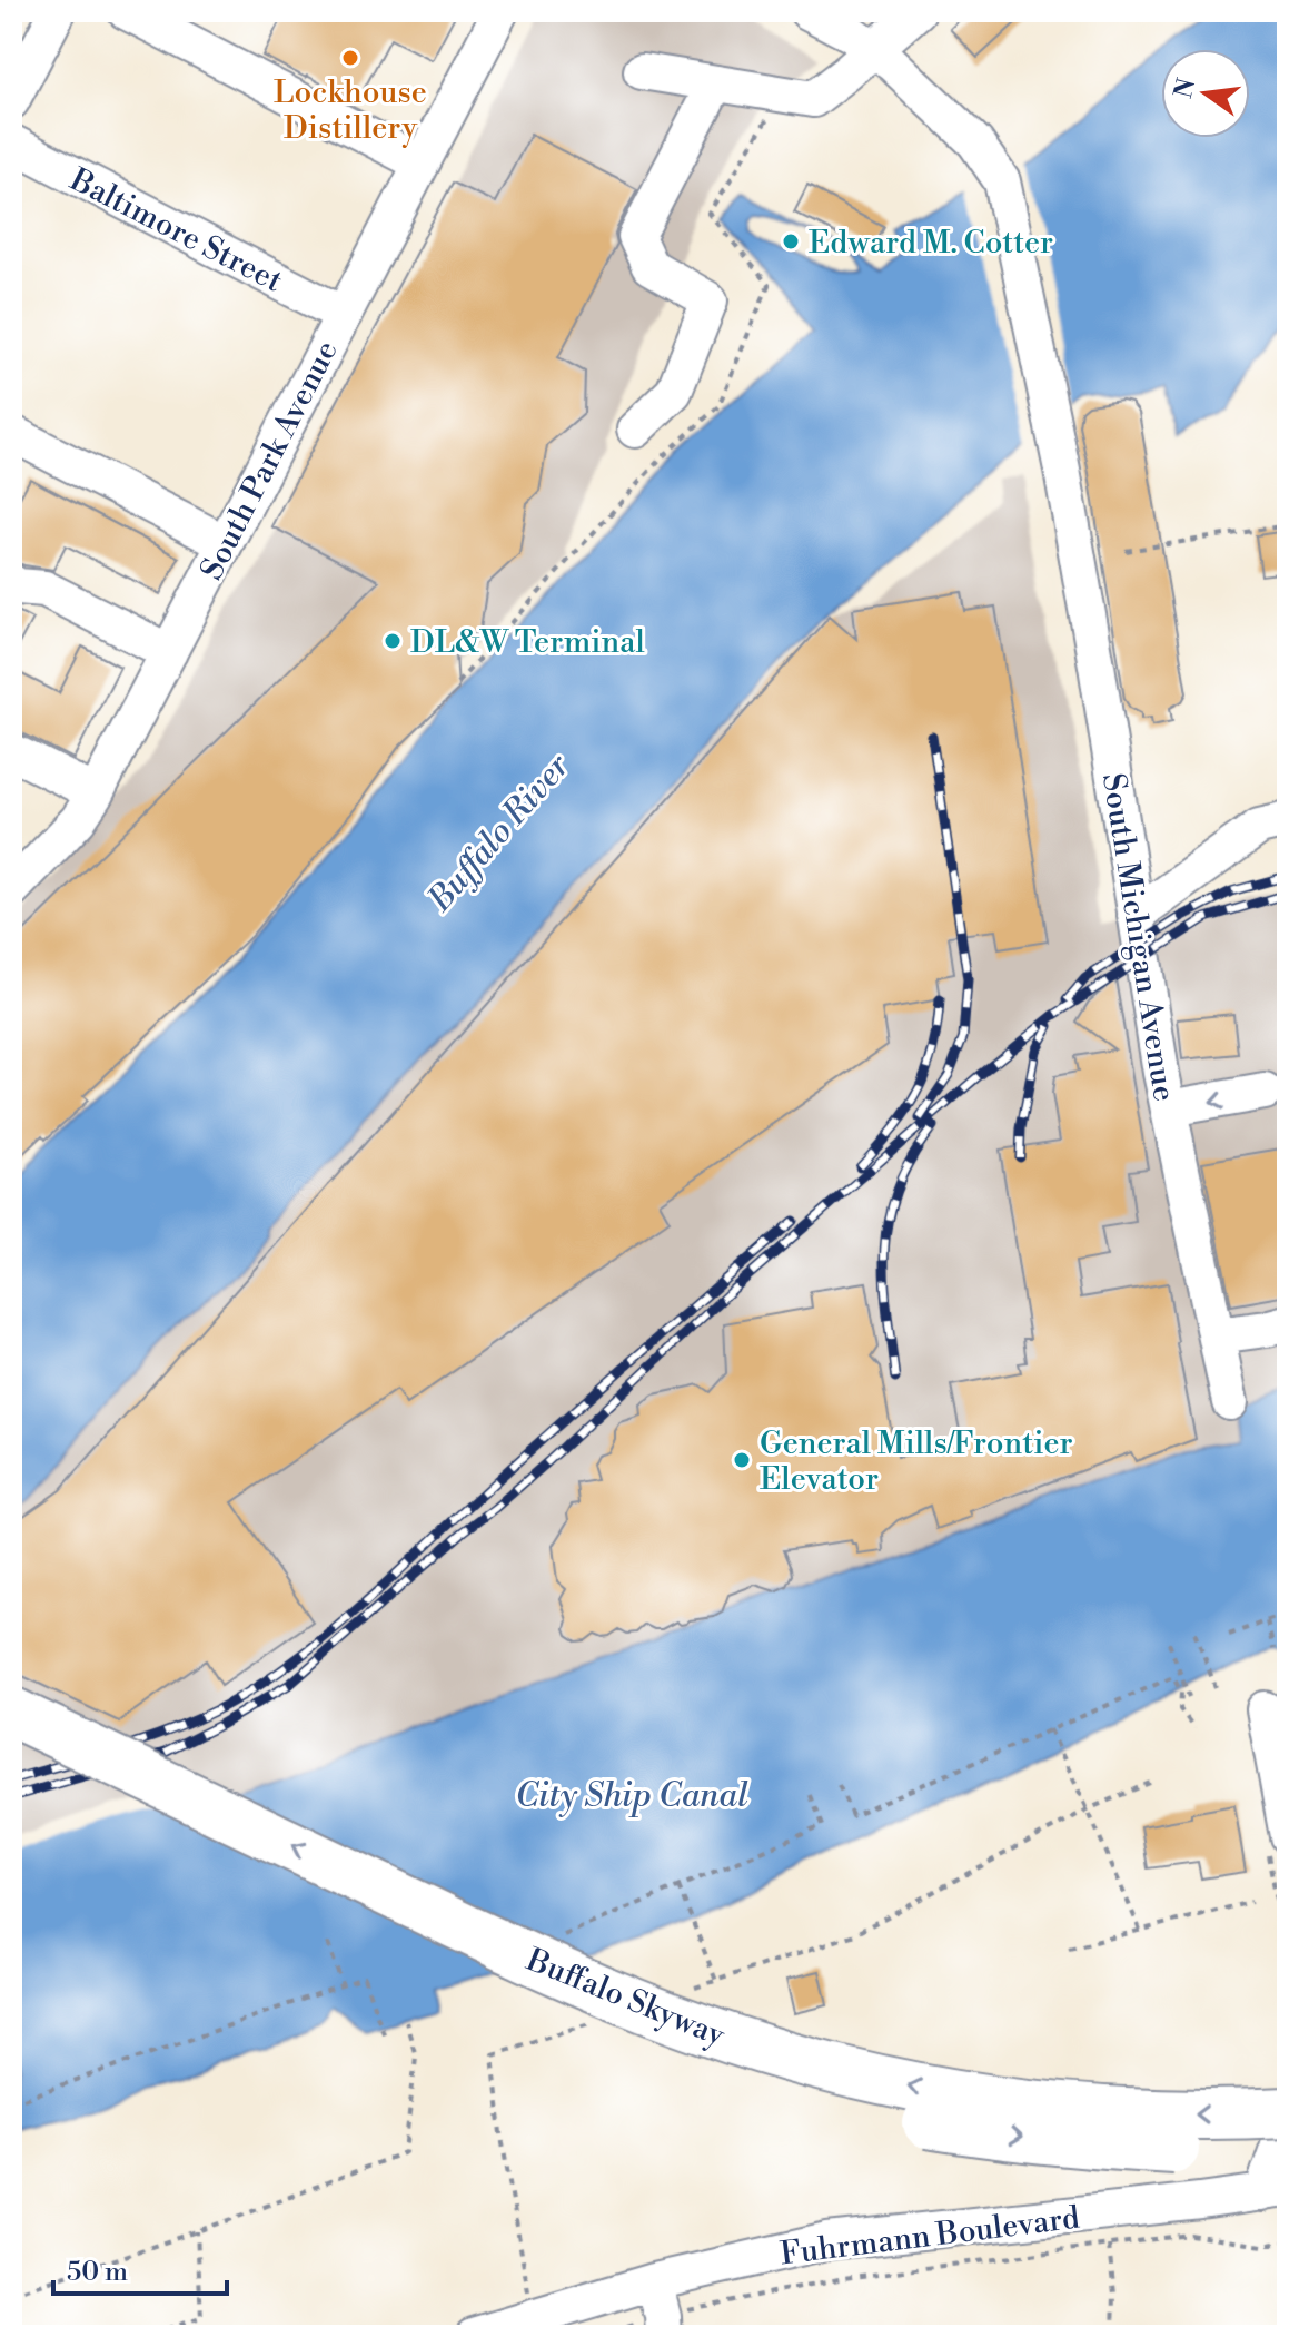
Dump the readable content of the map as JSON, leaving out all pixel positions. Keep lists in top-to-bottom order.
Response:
{
  "streets": {
    "highway": ["Buffalo Skyway"],
    "street": [
      "Baltimore Street",
      "South Park Avenue",
      "South Michigan Avenue",
      "Fuhrmann Boulevard"
    ]
  },
  "crossings": [
    ["Baltimore Street", "South Park Avenue"]
  ],
  "water": ["Buffalo River", "City Ship Canal"],
  "places": [
    "Lockhouse Distillery",
    "Edward M. Cotter",
    "DL&W Terminal",
    "General Mills/Frontier Elevator"
  ],
  "scale_bar": "50 m",
  "north": "left"
}
